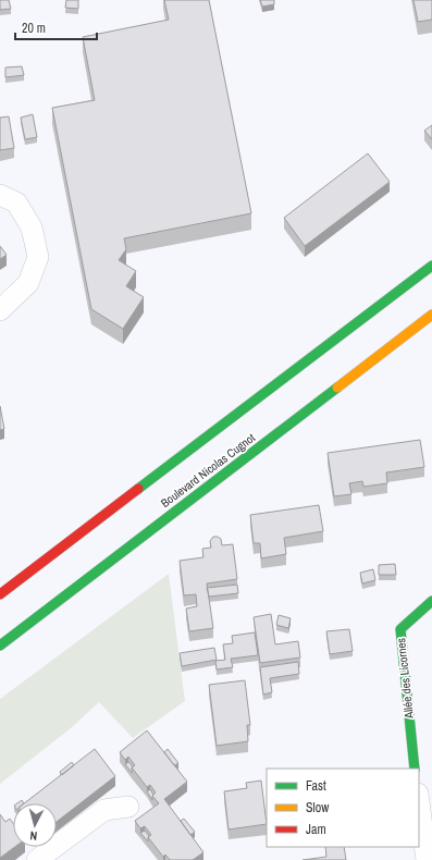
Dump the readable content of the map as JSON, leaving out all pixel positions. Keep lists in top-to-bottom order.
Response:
{
  "streets": {
    "main road": ["Boulevard Nicolas Cugnot", "Allée des Licornes"]
  },
  "legend": ["Fast", "Slow", "Jam"],
  "scale_bar": "20 m",
  "north": "bottom"
}
